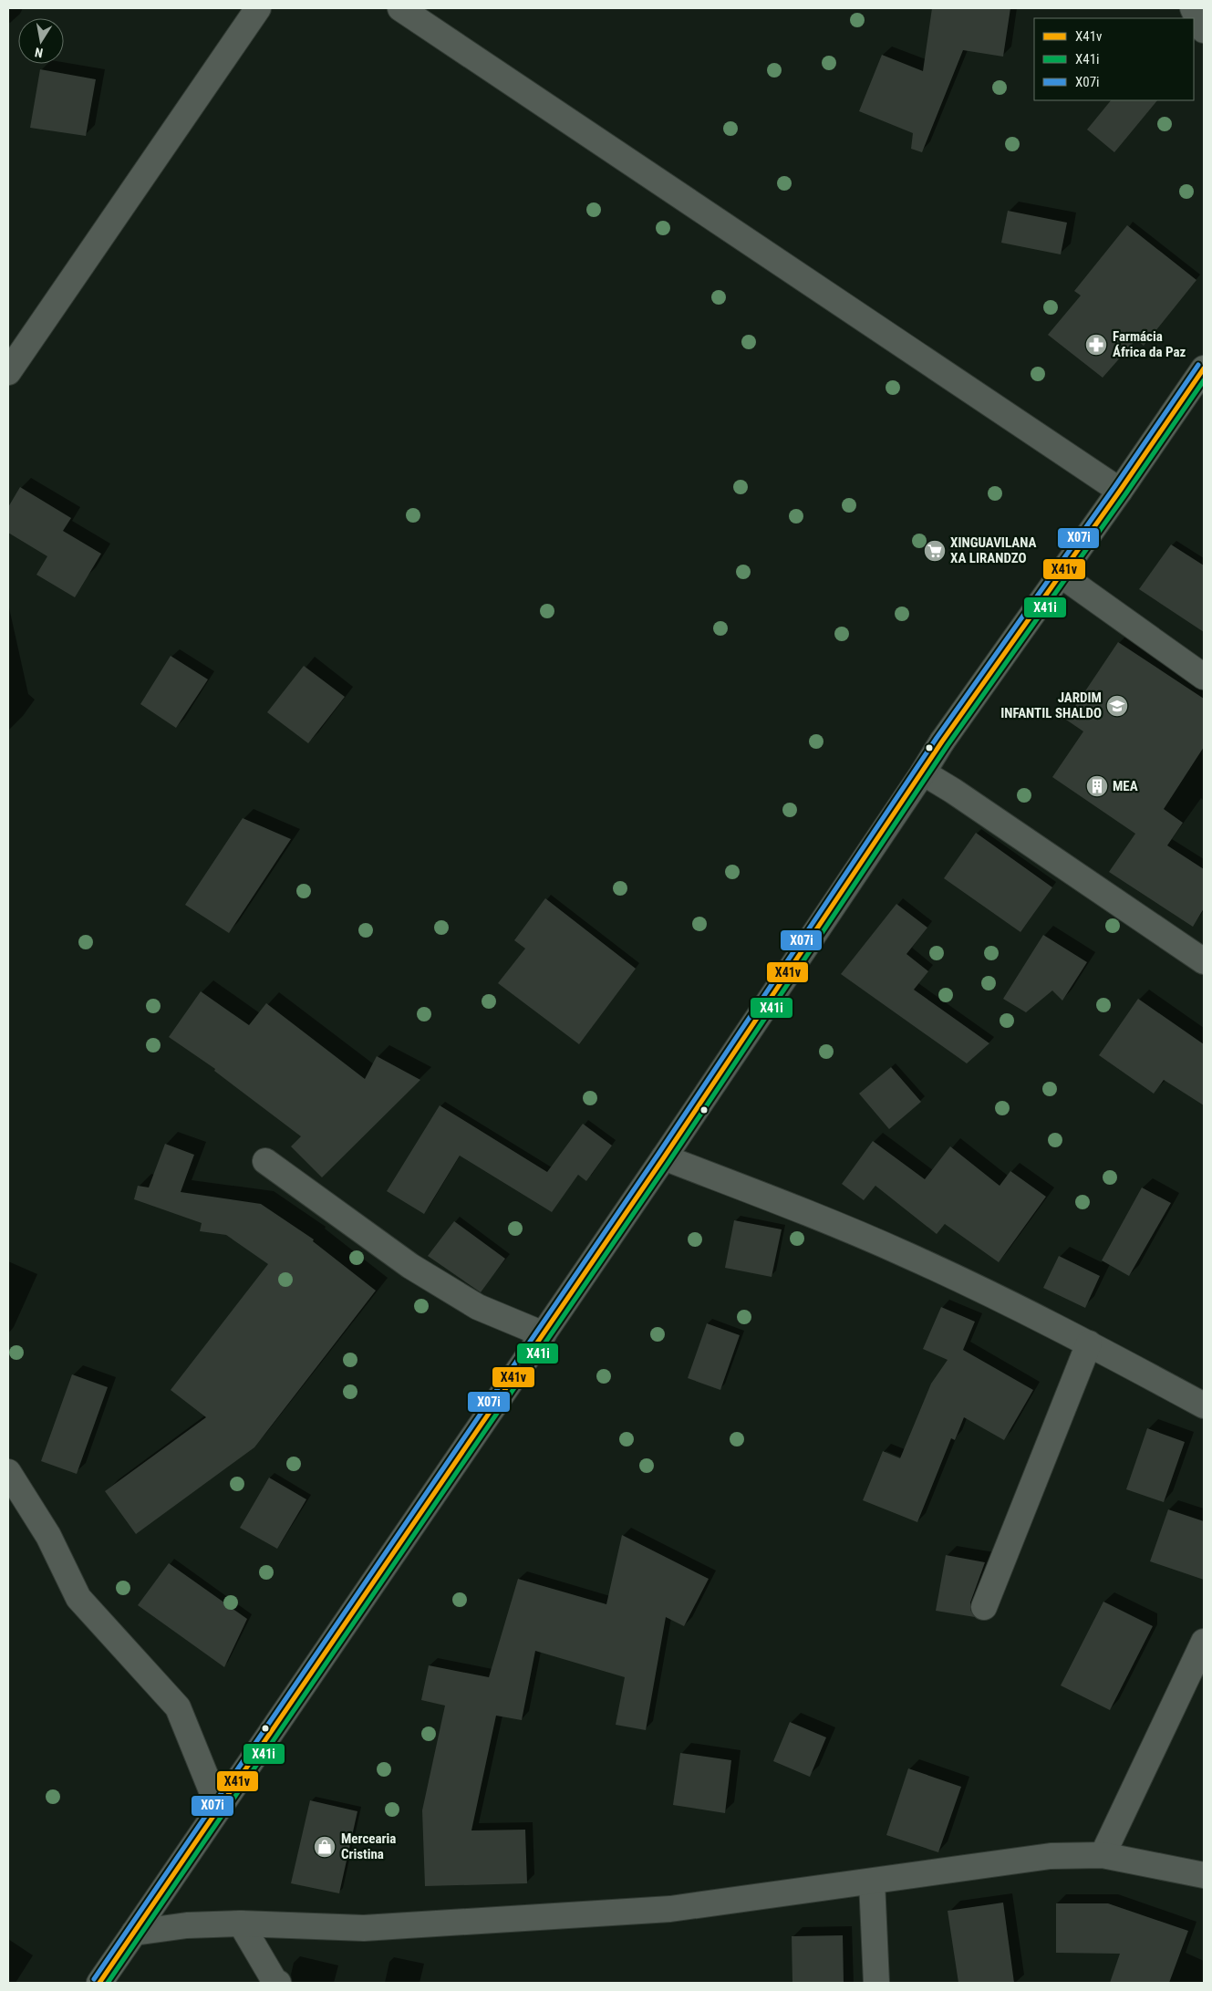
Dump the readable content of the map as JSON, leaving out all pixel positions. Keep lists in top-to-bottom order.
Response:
{
  "places": {
    "pharmacy": ["Farmácia África da Paz"],
    "supermarket": ["XINGUAVILANA XA LIRANDZO"],
    "school or university": ["JARDIM INFANTIL SHALDO"],
    "building": ["MEA"],
    "shop": ["Mercearia Cristina"]
  },
  "lines": ["transit line X07i", "transit line X41v", "transit line X41i"],
  "legend": ["X41v", "X41i", "X07i"],
  "north": "bottom"
}
